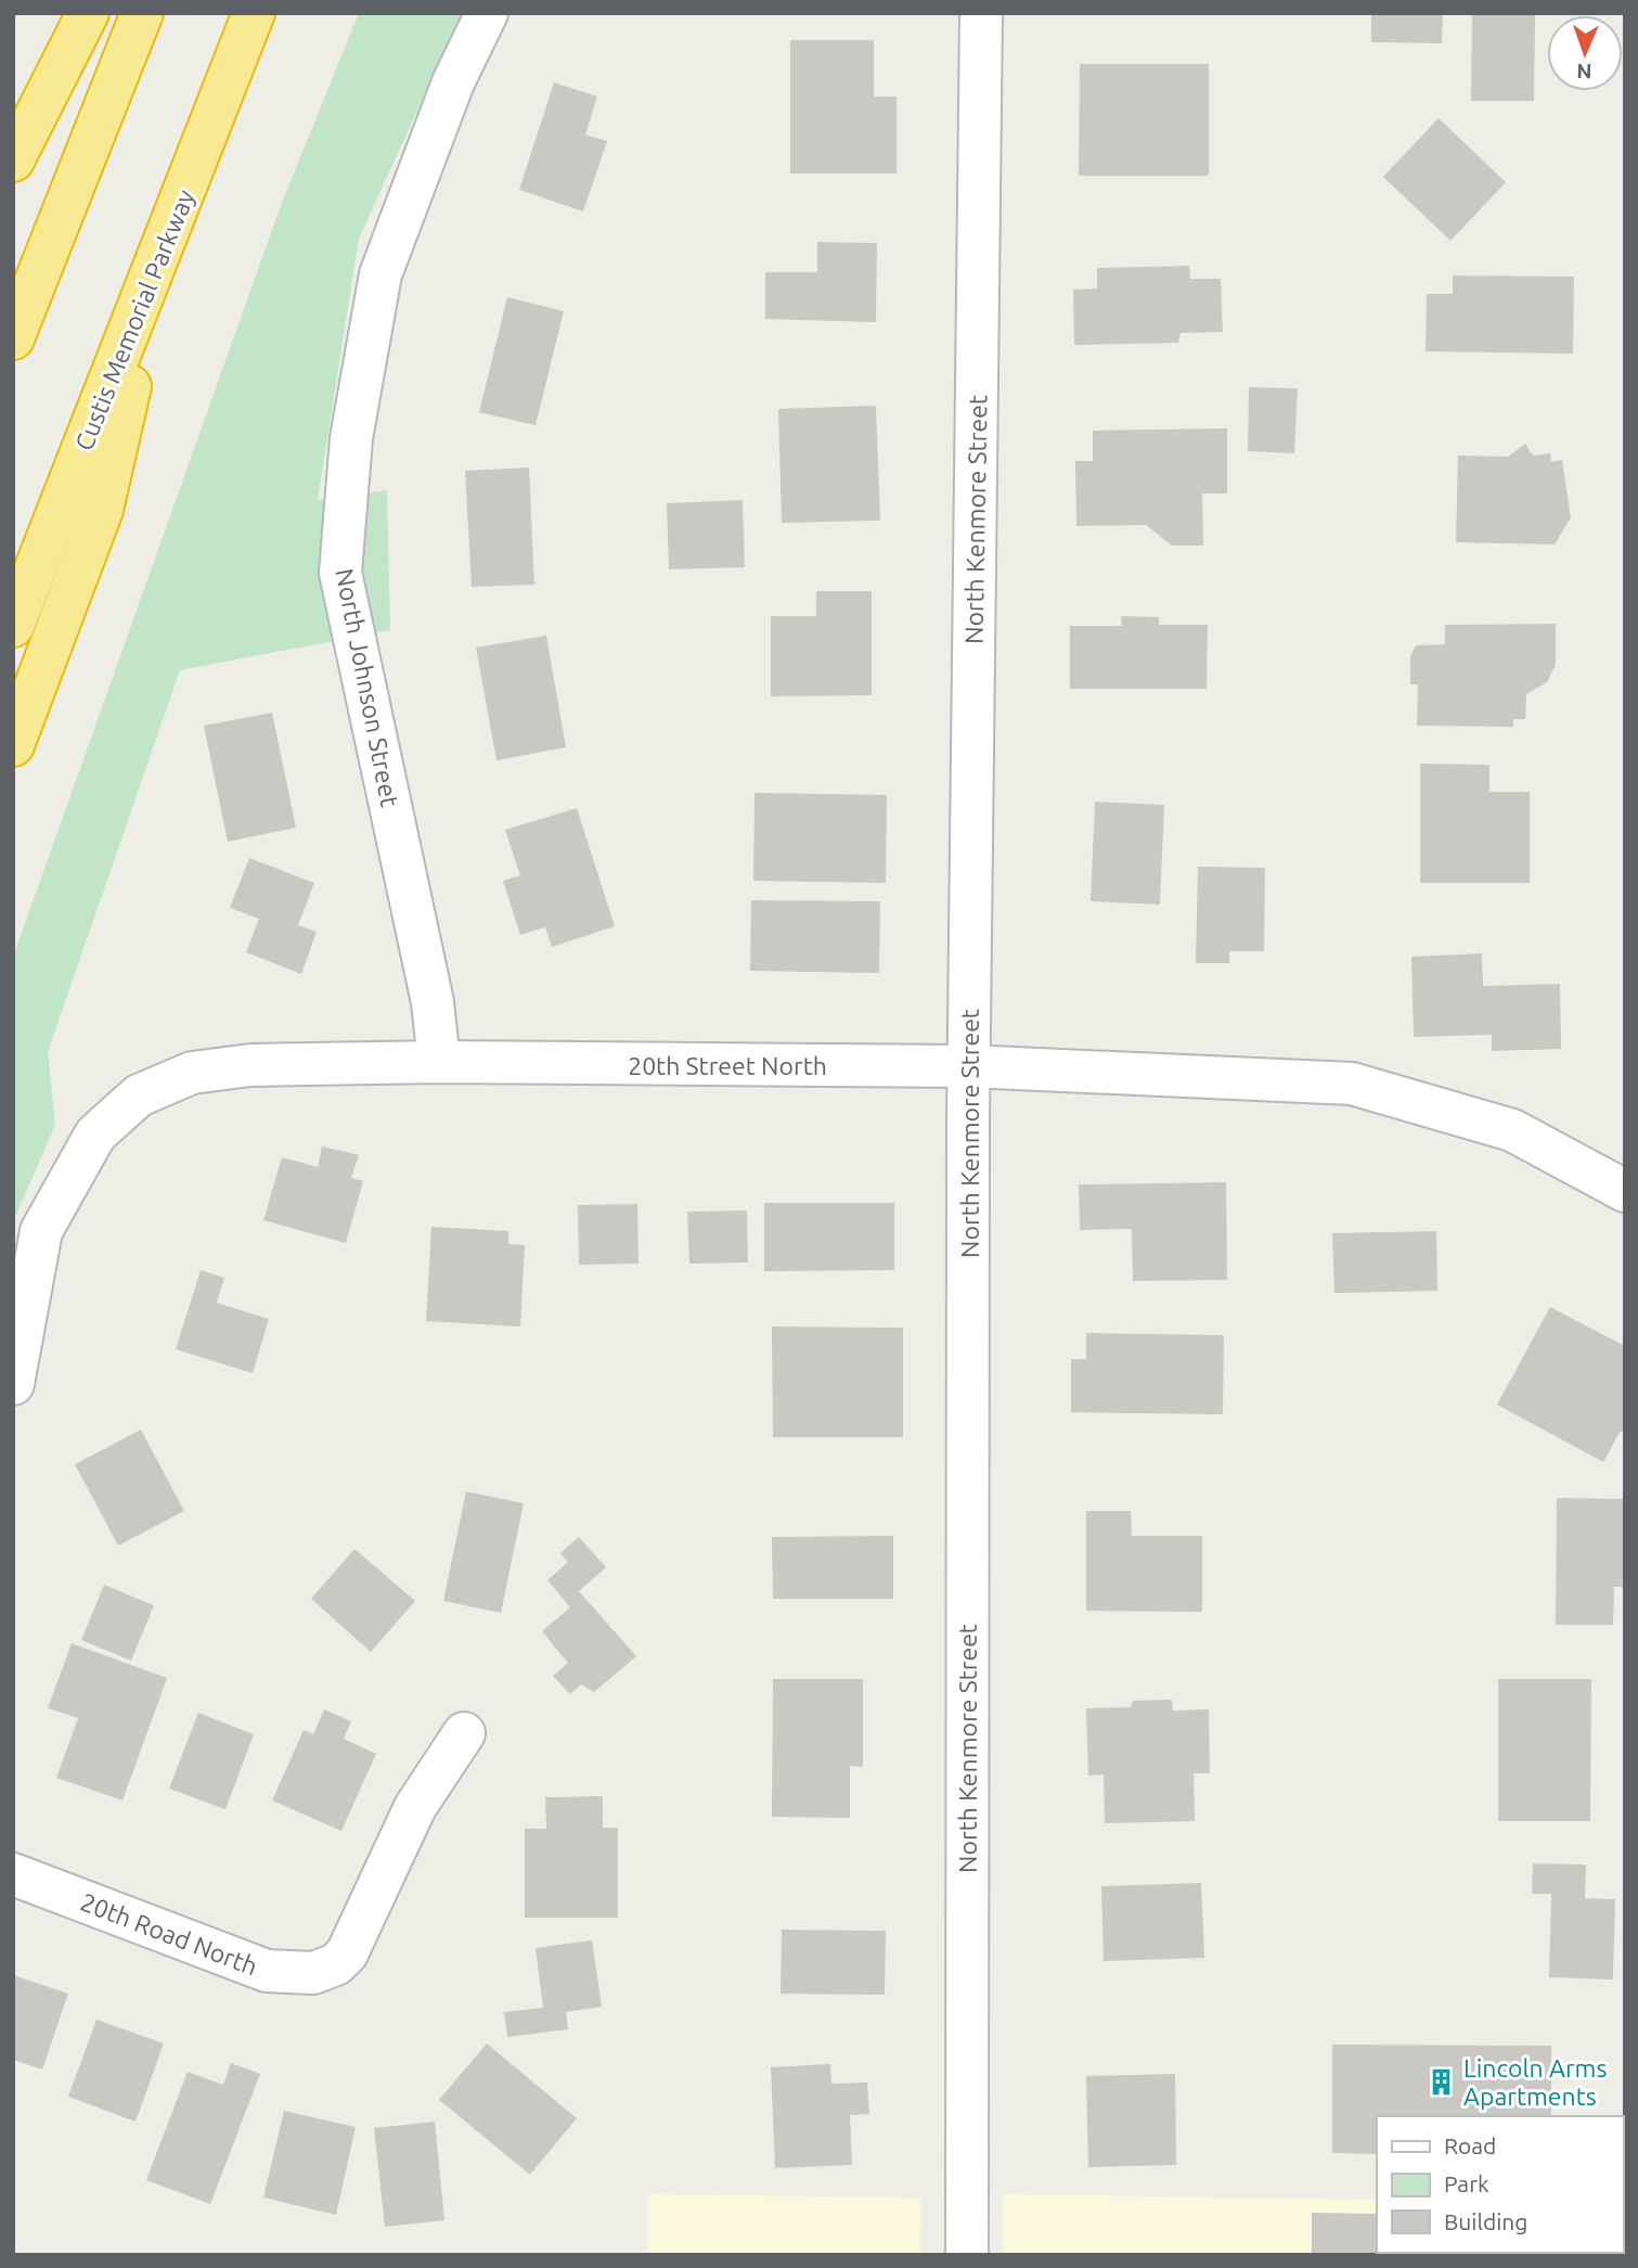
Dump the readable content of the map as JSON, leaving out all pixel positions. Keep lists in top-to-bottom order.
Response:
{
  "streets": {
    "highway": ["Custis Memorial Parkway"],
    "street": [
      "North Kenmore Street",
      "North Johnson Street",
      "20th Street North",
      "20th Road North"
    ]
  },
  "crossings": [
    ["North Kenmore Street", "20th Street North"],
    ["North Johnson Street", "20th Street North"]
  ],
  "places": {
    "building": ["Lincoln Arms Apartments"]
  },
  "legend": ["Road", "Park", "Building"],
  "north": "bottom"
}
